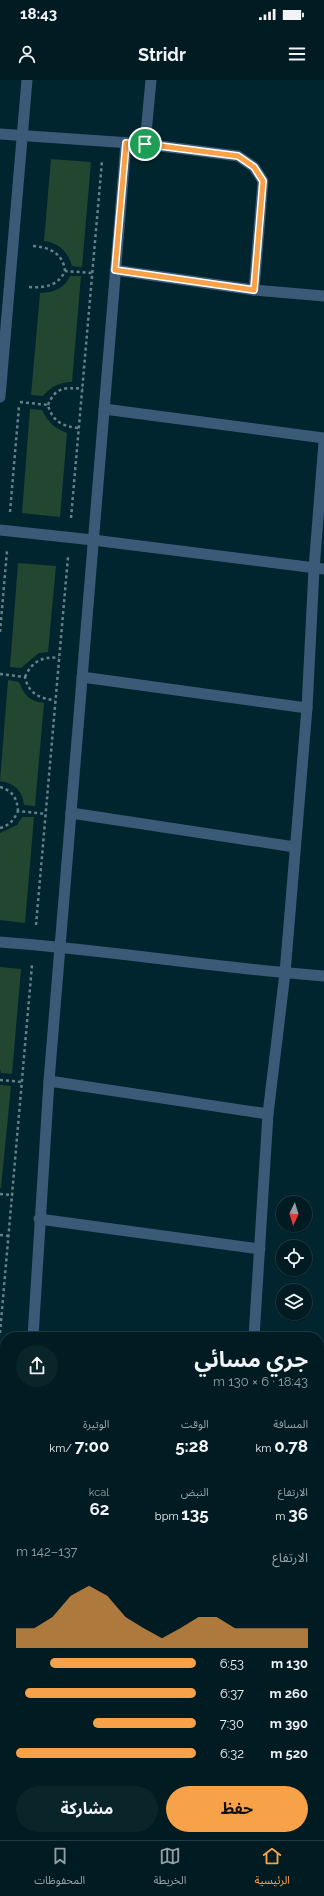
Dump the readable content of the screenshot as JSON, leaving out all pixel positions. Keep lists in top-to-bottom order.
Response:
{
  "north": "bottom",
  "page": {
    "status": "18:43",
    "header": "Stridr",
    "heading": ["جري مسائي", "18:43 · 6 × 130 m"],
    "stats": [
      ["المسافة", "0.78 km"],
      ["الوقت", "5:28"],
      ["الوتيرة", "7:00 /km"],
      ["الارتفاع", "36 m"],
      ["النبض", "135 bpm"],
      ["kcal", "62"]
    ],
    "chart": ["الارتفاع", "137–142 m"],
    "list": [
      {
        "name": "130 m",
        "note": "6:53"
      },
      {
        "name": "260 m",
        "note": "6:37"
      },
      {
        "name": "390 m",
        "note": "7:30"
      },
      {
        "name": "520 m",
        "note": "6:32"
      }
    ],
    "buttons": ["حفظ", "مشاركة"],
    "tabs": ["الرئيسية", "الخريطة", "المحفوظات"]
  }
}
